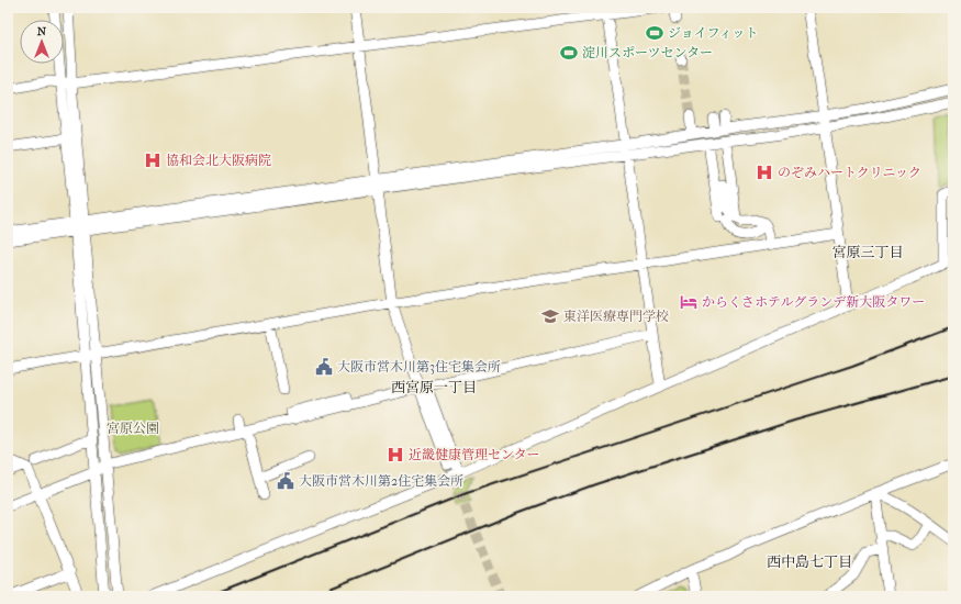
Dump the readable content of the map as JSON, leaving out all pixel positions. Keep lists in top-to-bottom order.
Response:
{
  "districts": ["宮原三丁目", "西宮原一丁目", "西中島七丁目"],
  "parks": ["宮原公園"],
  "places": {
    "sports": ["ジョイフィット", "淀川スポーツセンター"],
    "hospital": ["協和会北大阪病院", "のぞみハートクリニック", "近畿健康管理センター"],
    "hotel": ["からくさホテルグランデ新大阪タワー"],
    "school or university": ["東洋医療専門学校"],
    "public building": ["大阪市営木川第3住宅集会所", "大阪市営木川第2住宅集会所"]
  },
  "north": "top"
}
